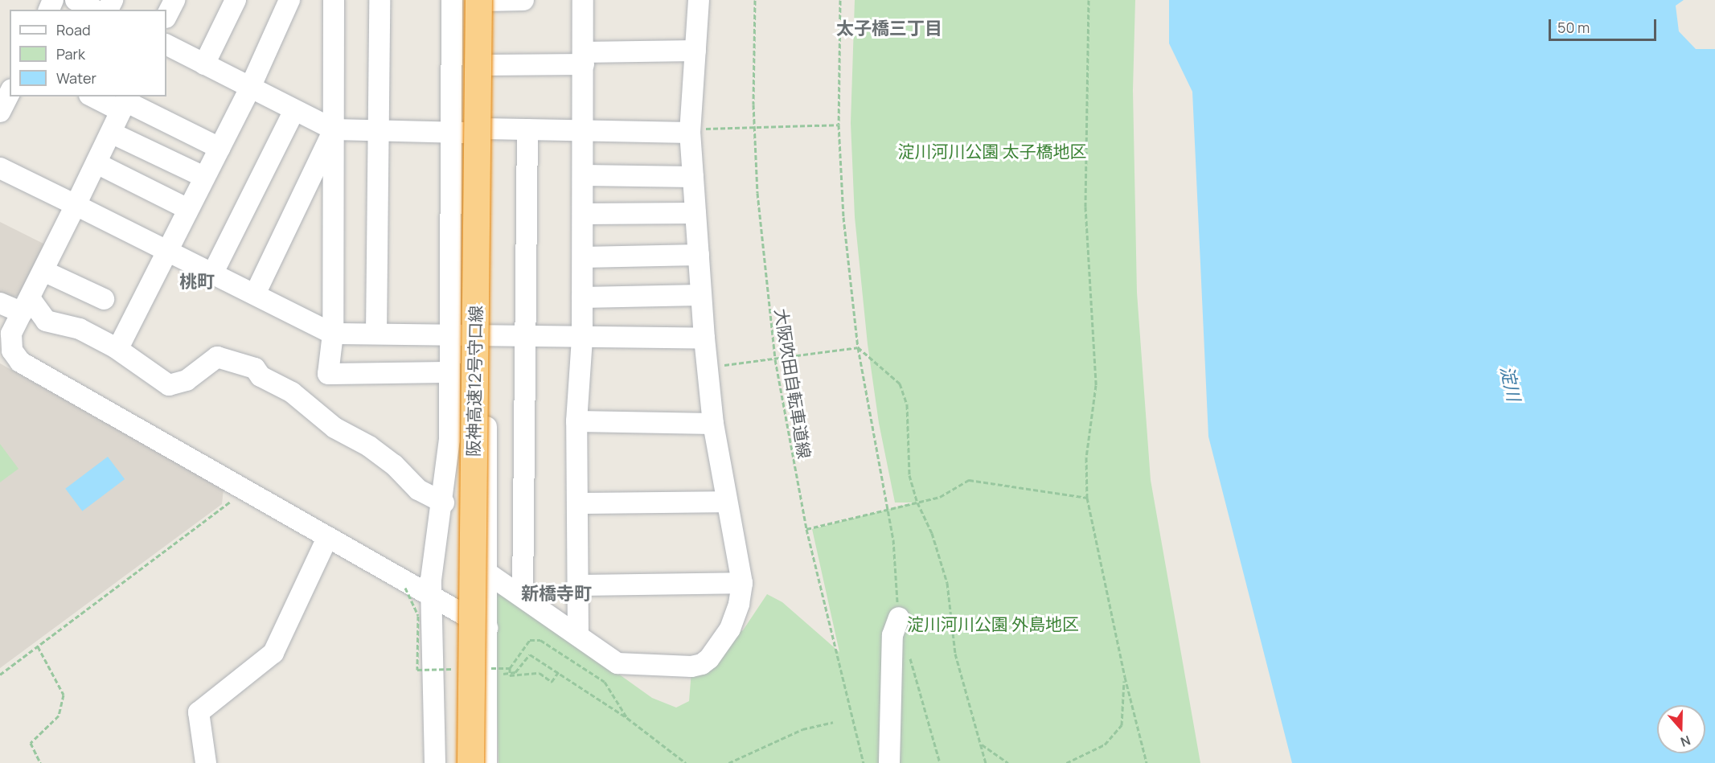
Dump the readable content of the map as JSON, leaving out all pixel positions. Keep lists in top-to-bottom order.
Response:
{
  "streets": {
    "highway": ["阪神高速12号守口線"],
    "path": ["大阪吹田自転車道線"]
  },
  "districts": ["太子橋三丁目", "桃町", "新橋寺町"],
  "water": ["淀川"],
  "parks": ["淀川河川公園 太子橋地区", "淀川河川公園 外島地区"],
  "legend": ["Road", "Park", "Water"],
  "scale_bar": "50 m",
  "north": "bottom"
}
